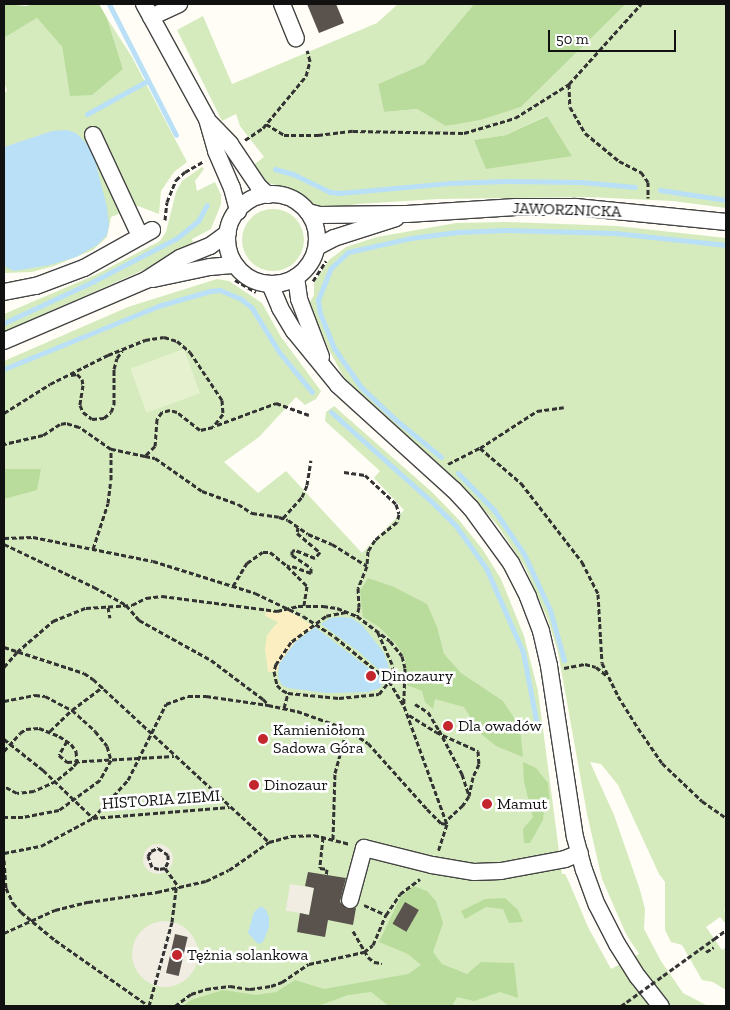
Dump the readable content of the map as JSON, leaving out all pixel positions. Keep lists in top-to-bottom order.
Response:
{
  "streets": {
    "street": ["JAWORZNICKA"],
    "path": ["HISTORIA ZIEMI"]
  },
  "places": [
    "Dinozaury",
    "Dla owadów",
    "Kamieniołom Sadowa Góra",
    "Dinozaur",
    "Mamut",
    "Tężnia solankowa"
  ],
  "scale_bar": "50 m"
}
